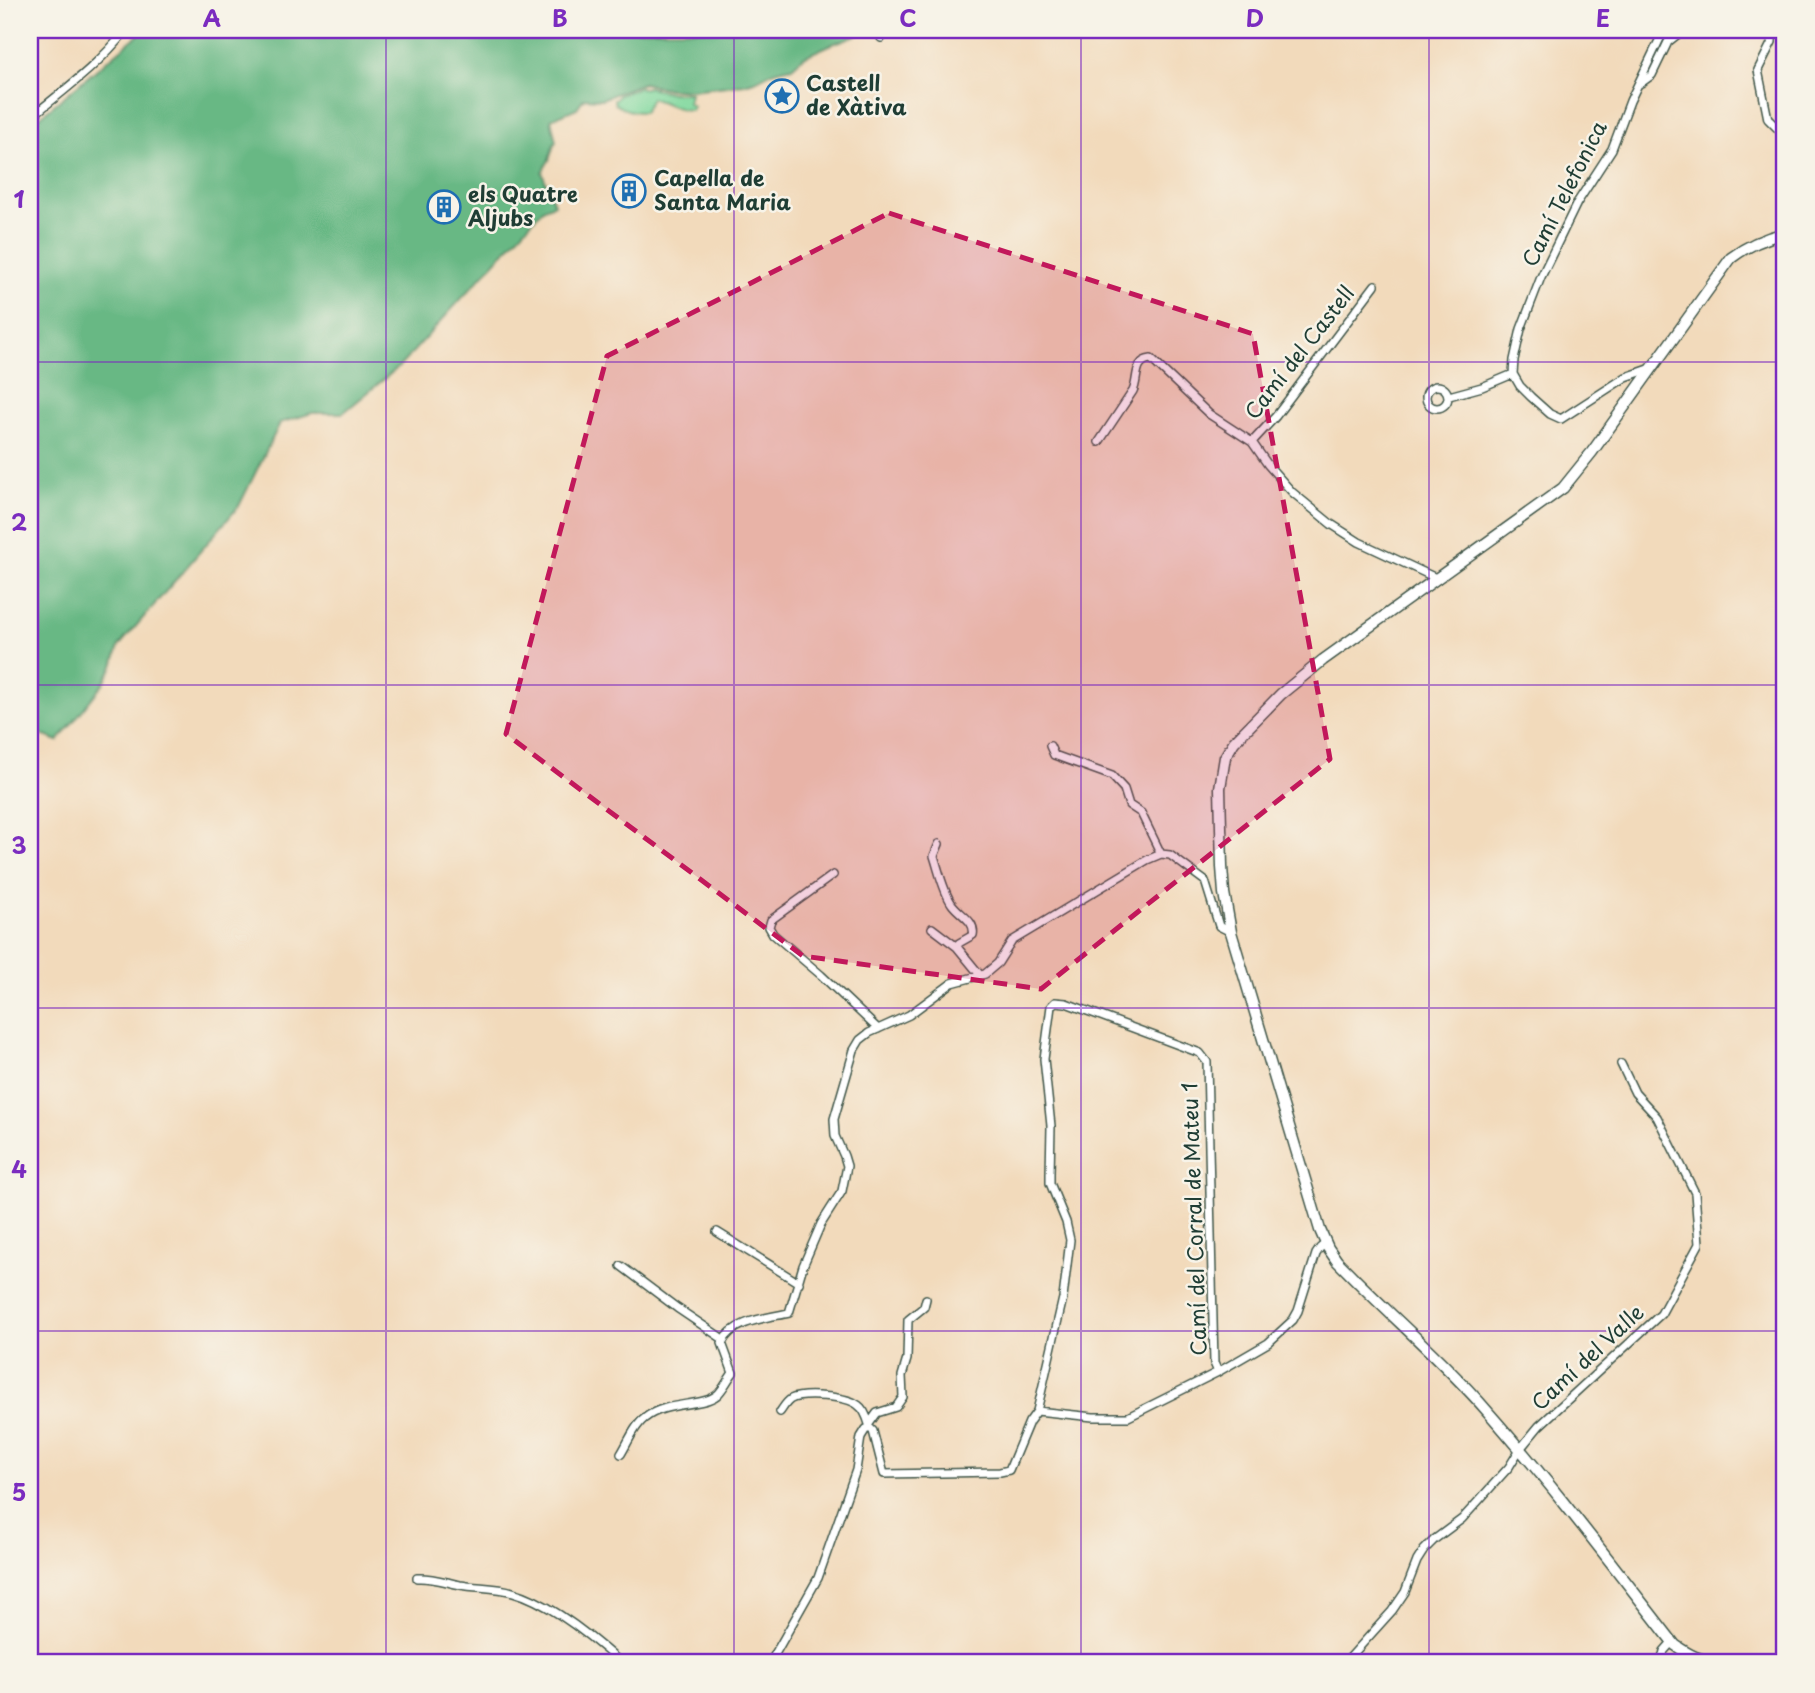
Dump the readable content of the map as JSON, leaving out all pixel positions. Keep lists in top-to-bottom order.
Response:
{
  "streets": {
    "street": [
      "Camí Telefonica",
      "Camí del Castell",
      "Camí del Corral de Mateu 1",
      "Camí del Valle"
    ]
  },
  "places": {
    "place": ["Castell de Xàtiva"],
    "building": ["Capella de Santa Maria", "els Quatre Aljubs"]
  },
  "grid": {
    "columns": [
      "A",
      "B",
      "C",
      "D",
      "E"
    ],
    "rows": [
      "1",
      "2",
      "3",
      "4",
      "5"
    ]
  }
}
